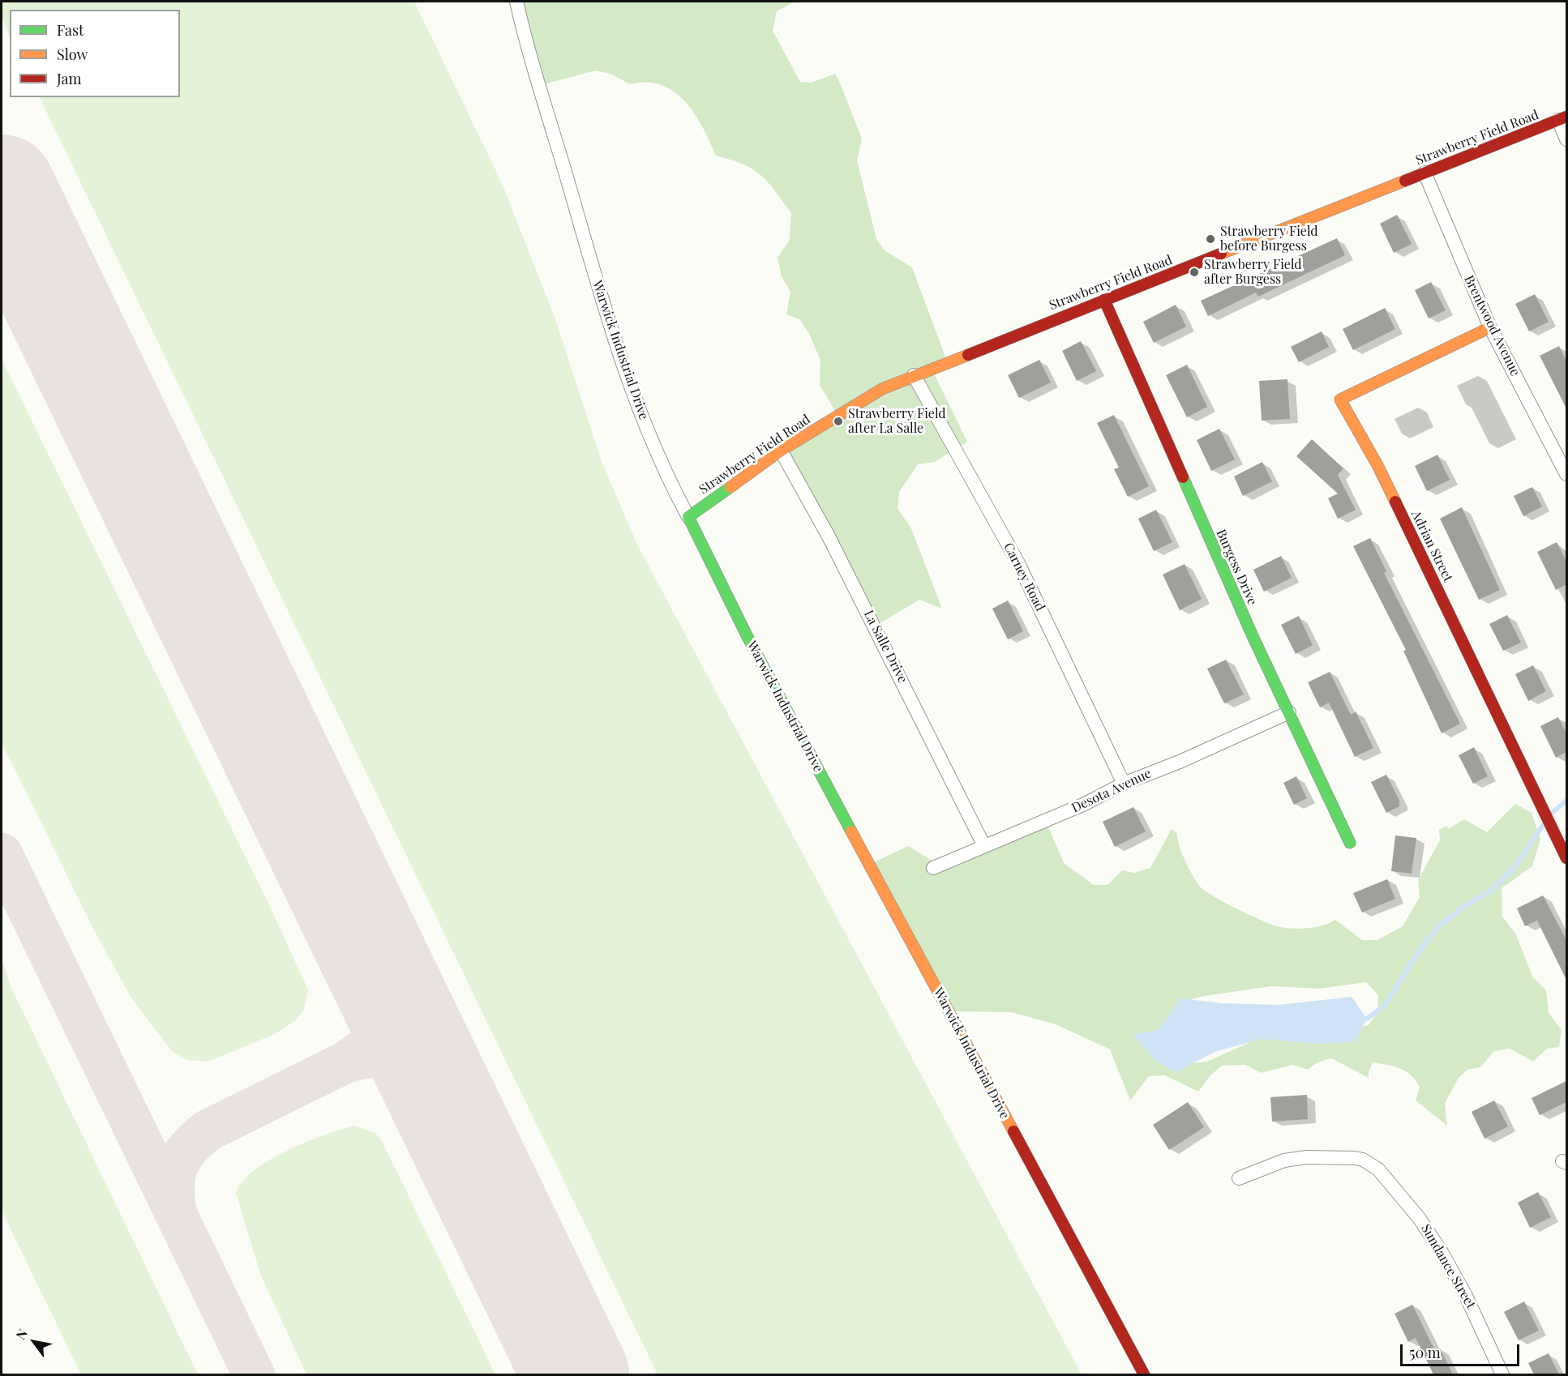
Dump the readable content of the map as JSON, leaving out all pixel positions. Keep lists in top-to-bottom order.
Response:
{
  "streets": {
    "street": [
      "Strawberry Field Road",
      "Brentwood Avenue",
      "Warwick Industrial Drive",
      "Adrian Street",
      "Burgess Drive",
      "Carney Road",
      "La Salle Drive",
      "Desota Avenue",
      "Sundance Street"
    ]
  },
  "crossings": [
    ["Strawberry Field Road", "Brentwood Avenue"],
    ["Strawberry Field Road", "Warwick Industrial Drive"],
    ["Strawberry Field Road", "Burgess Drive"],
    ["Strawberry Field Road", "Carney Road"],
    ["Strawberry Field Road", "La Salle Drive"],
    ["Brentwood Avenue", "Adrian Street"],
    ["Burgess Drive", "Desota Avenue"],
    ["Carney Road", "Desota Avenue"],
    ["La Salle Drive", "Desota Avenue"]
  ],
  "places": ["Strawberry Field before Burgess", "Strawberry Field after Burgess", "Strawberry Field after La Salle"],
  "legend": ["Fast", "Slow", "Jam"],
  "scale_bar": "50 m",
  "north": "top left"
}
